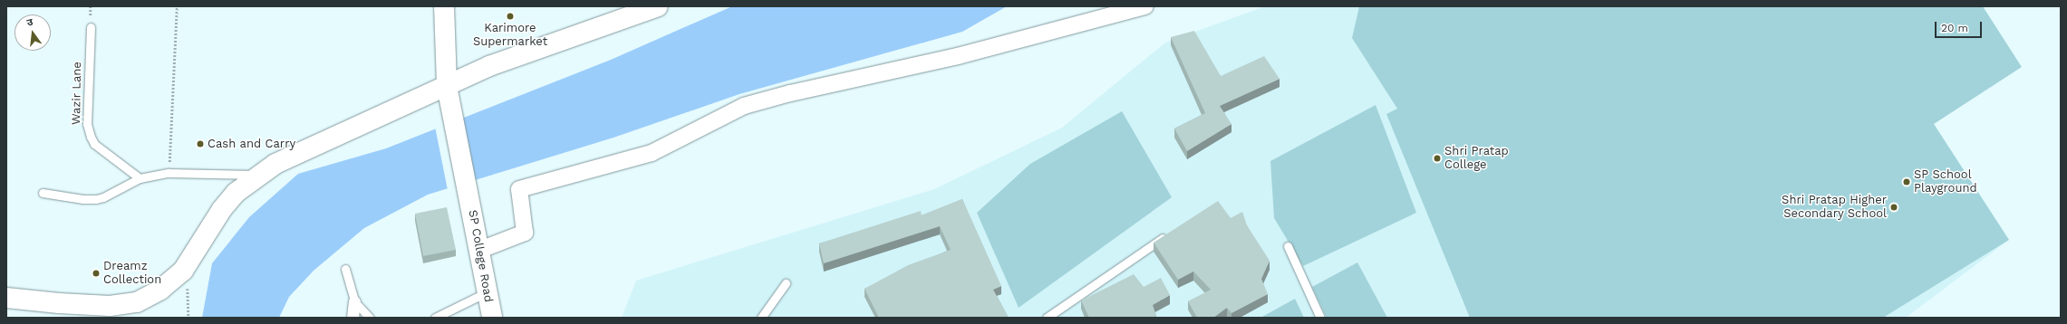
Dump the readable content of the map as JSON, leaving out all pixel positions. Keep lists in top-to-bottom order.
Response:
{
  "streets": {
    "main road": ["SP College Road"],
    "lane": ["Wazir Lane"]
  },
  "places": [
    "Karimore Supermarket",
    "Cash and Carry",
    "Shri Pratap College",
    "SP School Playground",
    "Shri Pratap Higher Secondary School",
    "Dreamz Collection"
  ],
  "scale_bar": "20 m",
  "north": "top"
}
